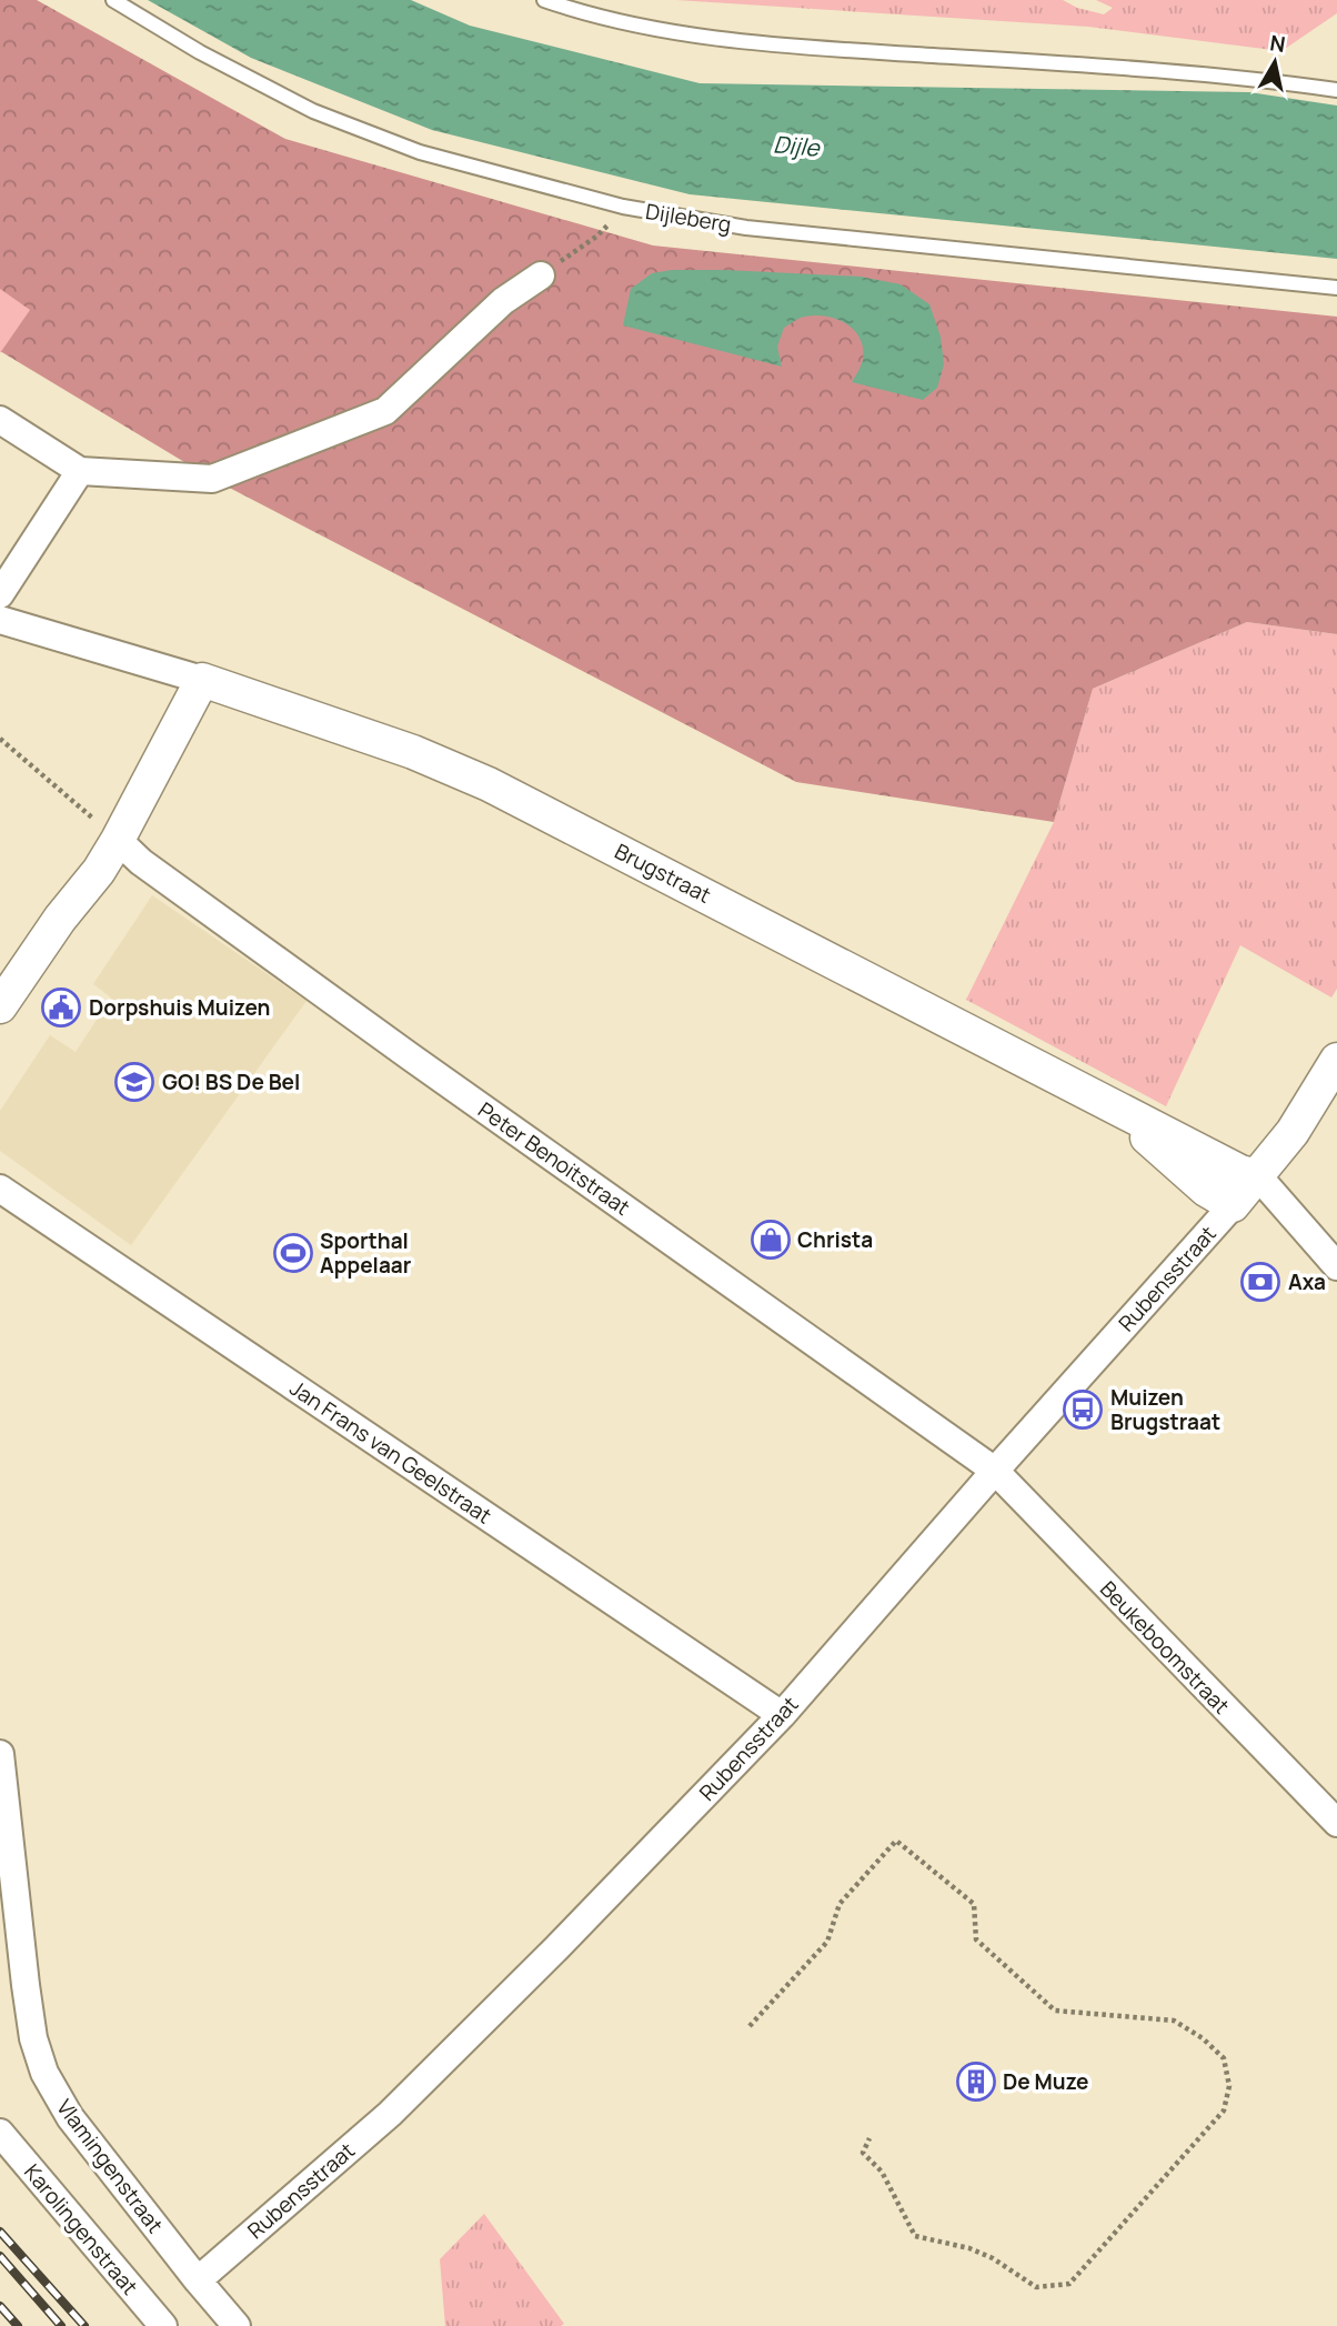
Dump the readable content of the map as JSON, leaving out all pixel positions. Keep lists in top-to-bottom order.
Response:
{
  "streets": {
    "street": [
      "Brugstraat",
      "Peter Benoitstraat",
      "Rubensstraat",
      "Jan Frans van Geelstraat",
      "Beukeboomstraat",
      "Vlamingenstraat",
      "Karolingenstraat"
    ],
    "lane": ["Dijleberg"]
  },
  "crossings": [
    ["Brugstraat", "Rubensstraat"],
    ["Peter Benoitstraat", "Rubensstraat"],
    ["Peter Benoitstraat", "Beukeboomstraat"],
    ["Rubensstraat", "Jan Frans van Geelstraat"],
    ["Rubensstraat", "Beukeboomstraat"],
    ["Rubensstraat", "Vlamingenstraat"]
  ],
  "water": ["Dijle"],
  "places": {
    "public building": ["Dorpshuis Muizen"],
    "school or university": ["GO! BS De Bel"],
    "shop": ["Christa"],
    "sports": ["Sporthal Appelaar"],
    "bank": ["Axa"],
    "bus stop": ["Muizen Brugstraat"],
    "building": ["De Muze"]
  },
  "north": "top"
}
